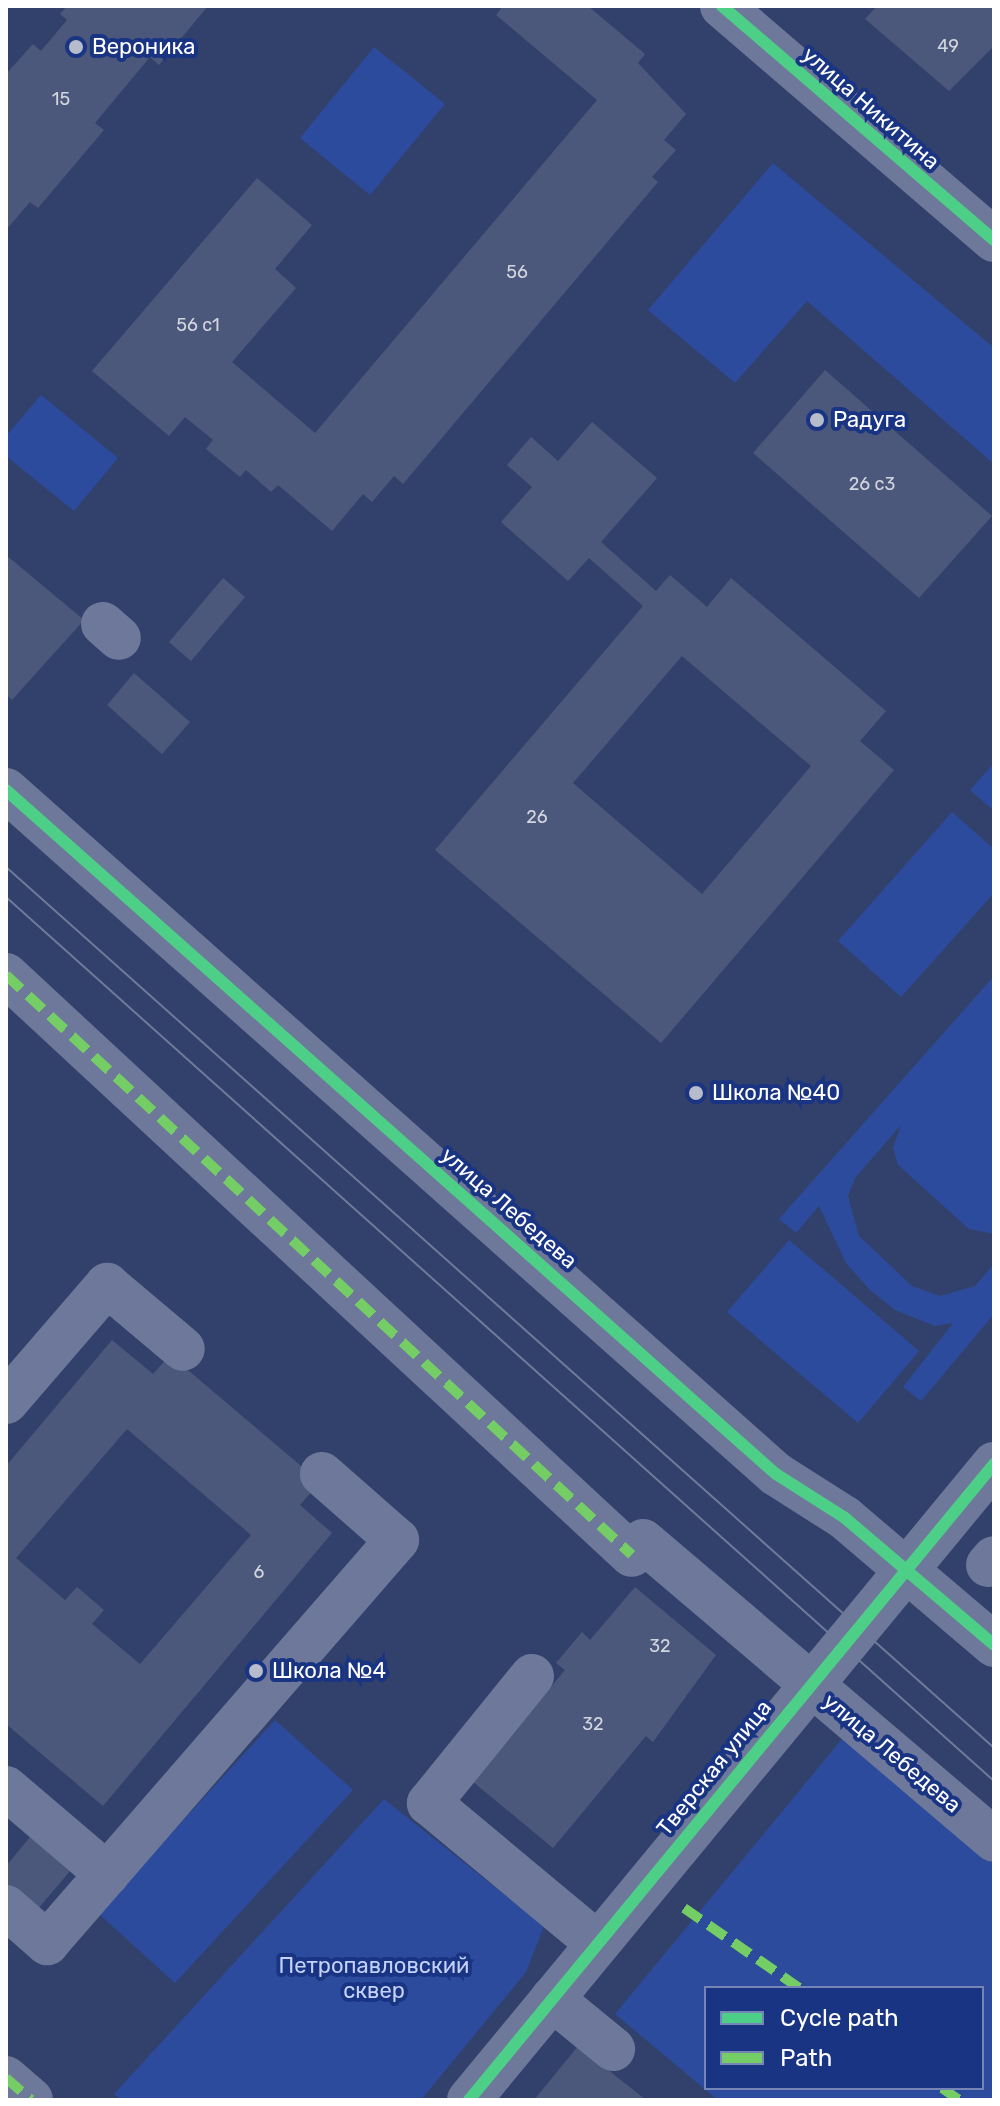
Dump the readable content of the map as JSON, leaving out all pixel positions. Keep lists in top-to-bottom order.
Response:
{
  "streets": {
    "street": ["улица Никитина", "улица Лебедева", "Тверская улица"]
  },
  "crossings": [
    ["улица Лебедева", "Тверская улица"]
  ],
  "parks": ["Петропавловский сквер"],
  "places": [
    "Вероника",
    "Радуга",
    "Школа №40",
    "Школа №4"
  ],
  "house_numbers": [
    "49",
    "15",
    "56",
    "56 с1",
    "26 с3",
    "26",
    "6",
    "32",
    "32"
  ],
  "legend": ["Cycle path", "Path"]
}
